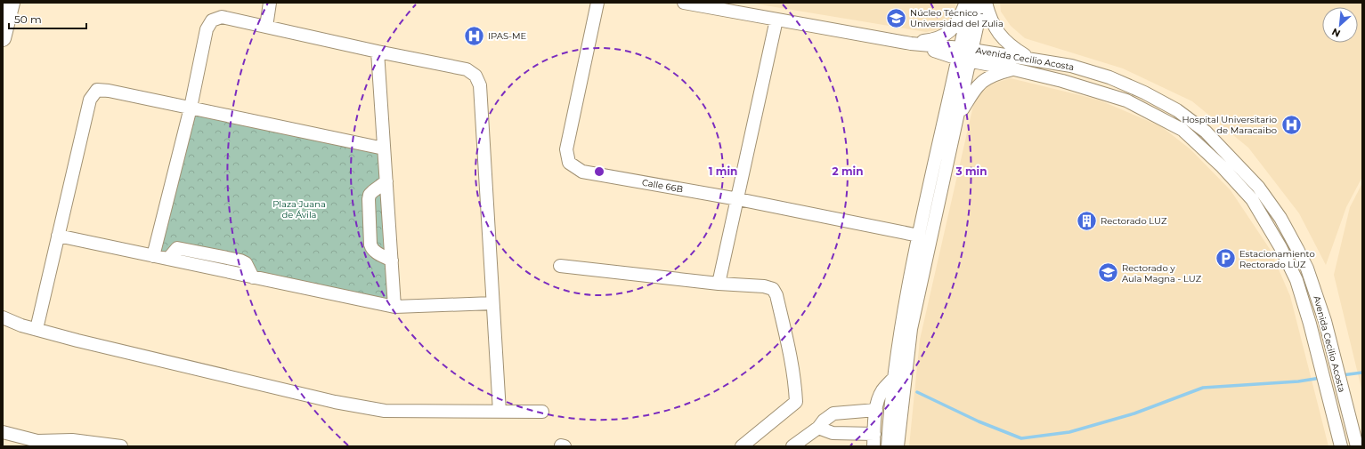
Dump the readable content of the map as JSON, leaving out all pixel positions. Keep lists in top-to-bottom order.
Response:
{
  "streets": {
    "street": ["Avenida Cecilio Acosta", "Calle 66B"]
  },
  "parks": ["Plaza Juana de Ávila"],
  "places": {
    "school or university": ["Núcleo Técnico - Universidad del Zulia", "Rectorado y Aula Magna - LUZ"],
    "hospital": ["IPAS-ME", "Hospital Universitario de Maracaibo"],
    "building": ["Rectorado LUZ"],
    "parking": ["Estacionamiento Rectorado LUZ"]
  },
  "scale_bar": "50 m",
  "north": "bottom left",
  "rings": ["1 min", "2 min", "3 min"]
}
